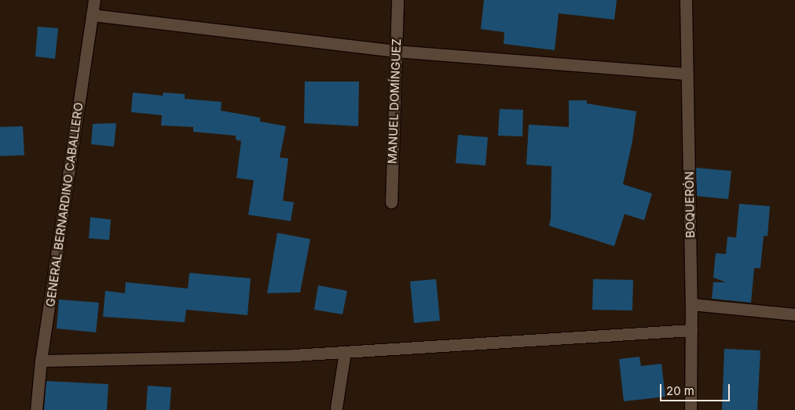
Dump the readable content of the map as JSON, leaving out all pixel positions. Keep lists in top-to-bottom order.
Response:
{
  "streets": {
    "street": ["MANUEL DOMÍNGUEZ", "GENERAL BERNARDINO CABALLERO", "BOQUERÓN"]
  },
  "scale_bar": "20 m"
}
